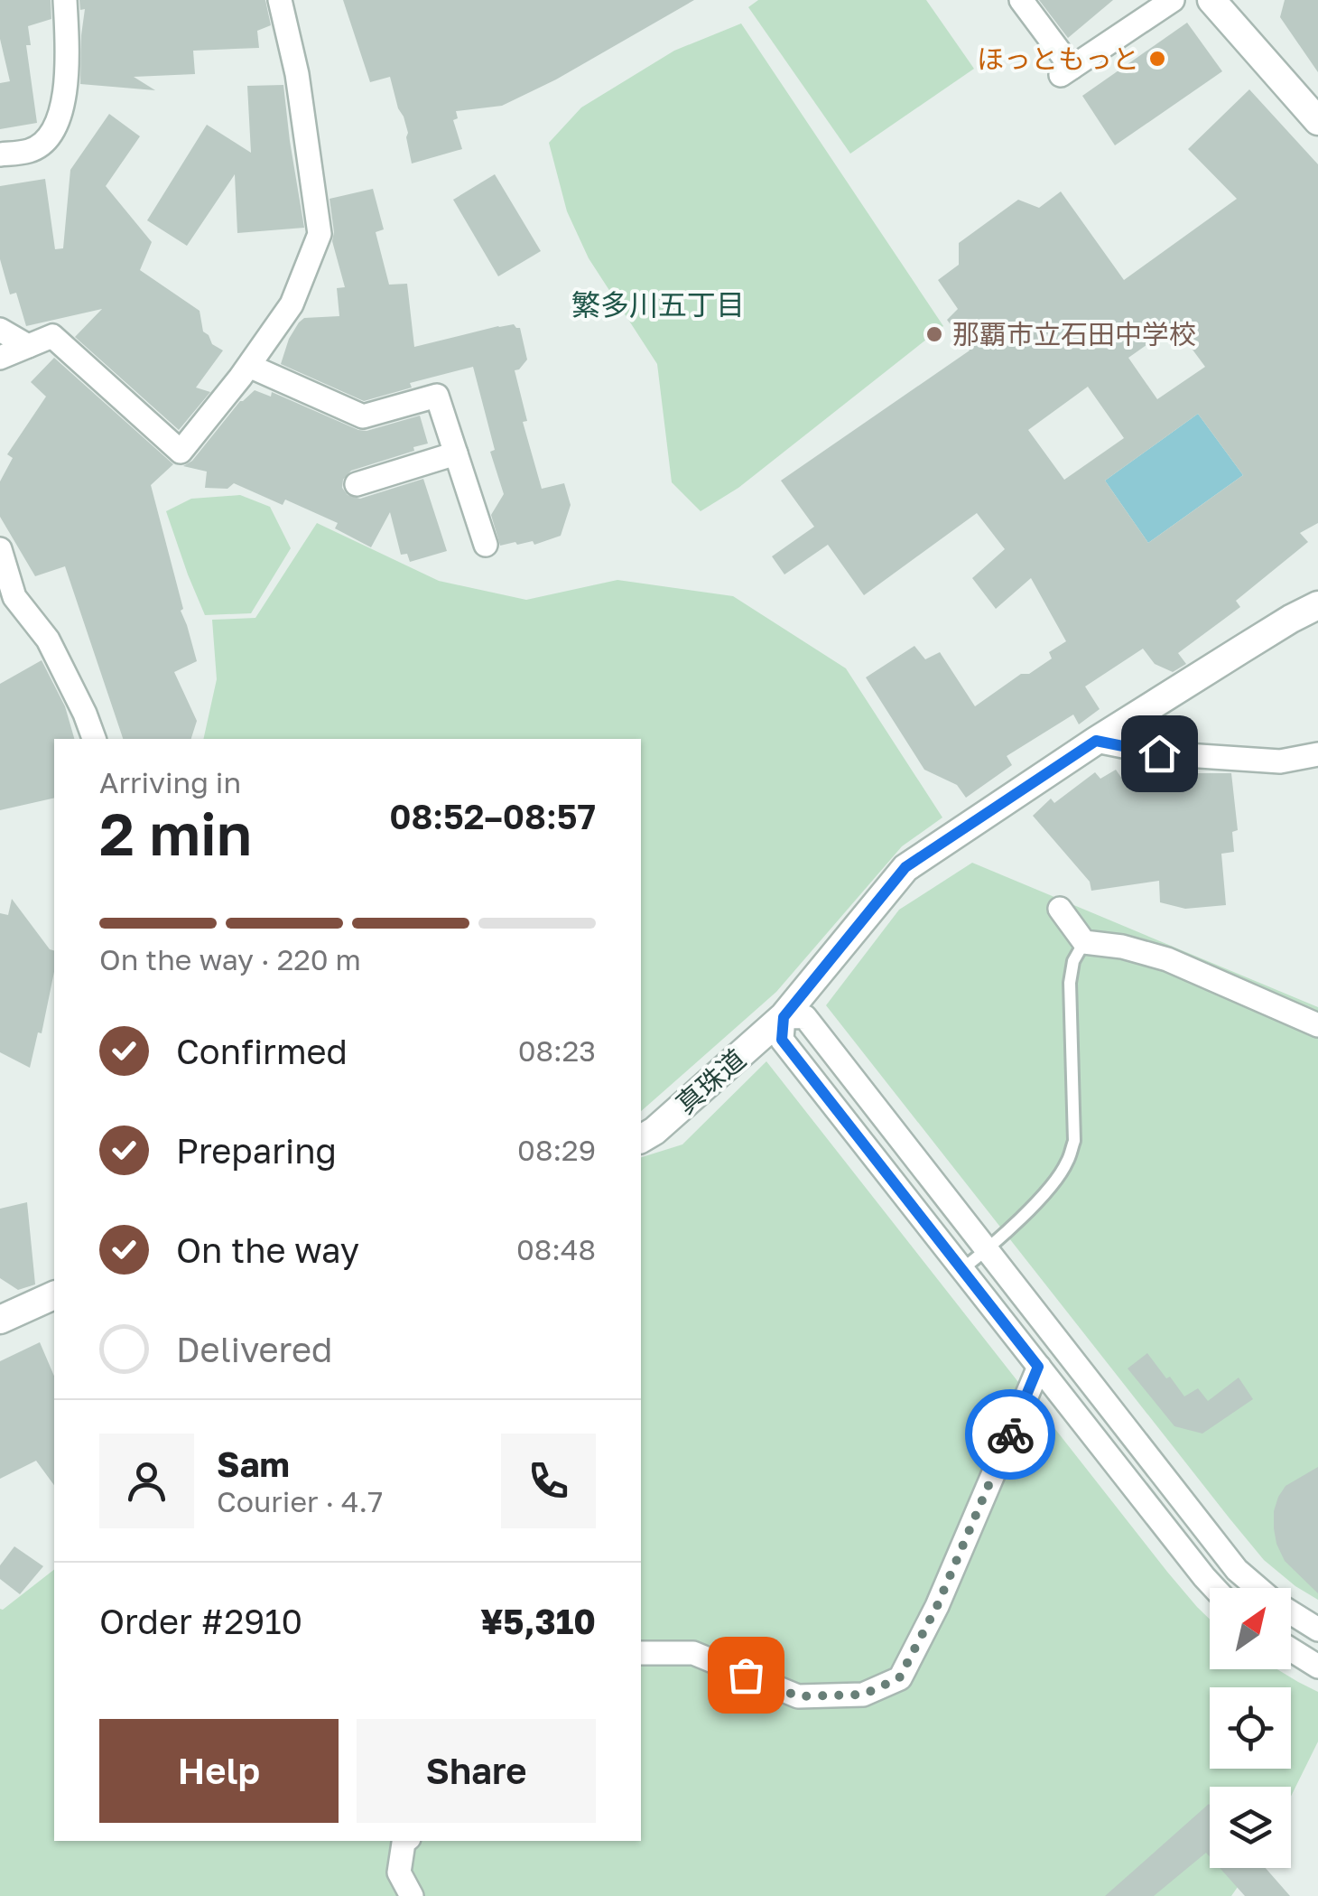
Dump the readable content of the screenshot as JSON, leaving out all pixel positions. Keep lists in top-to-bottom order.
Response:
{
  "streets": {
    "street": ["真珠道"]
  },
  "districts": ["繁多川五丁目"],
  "places": ["ほっともっと", "那覇市立石田中学校"],
  "north": "top right",
  "page": {
    "heading": ["2 min", "Arriving in", "08:52–08:57"],
    "panel": [
      "Sam",
      "Courier · 4.7",
      "Order #2910",
      "¥5,310"
    ],
    "bar": "On the way · 220 m",
    "list": [
      ["Confirmed", "08:23"],
      ["Preparing", "08:29"],
      ["On the way", "08:48"],
      "Delivered"
    ],
    "buttons": ["Help", "Share"]
  }
}
